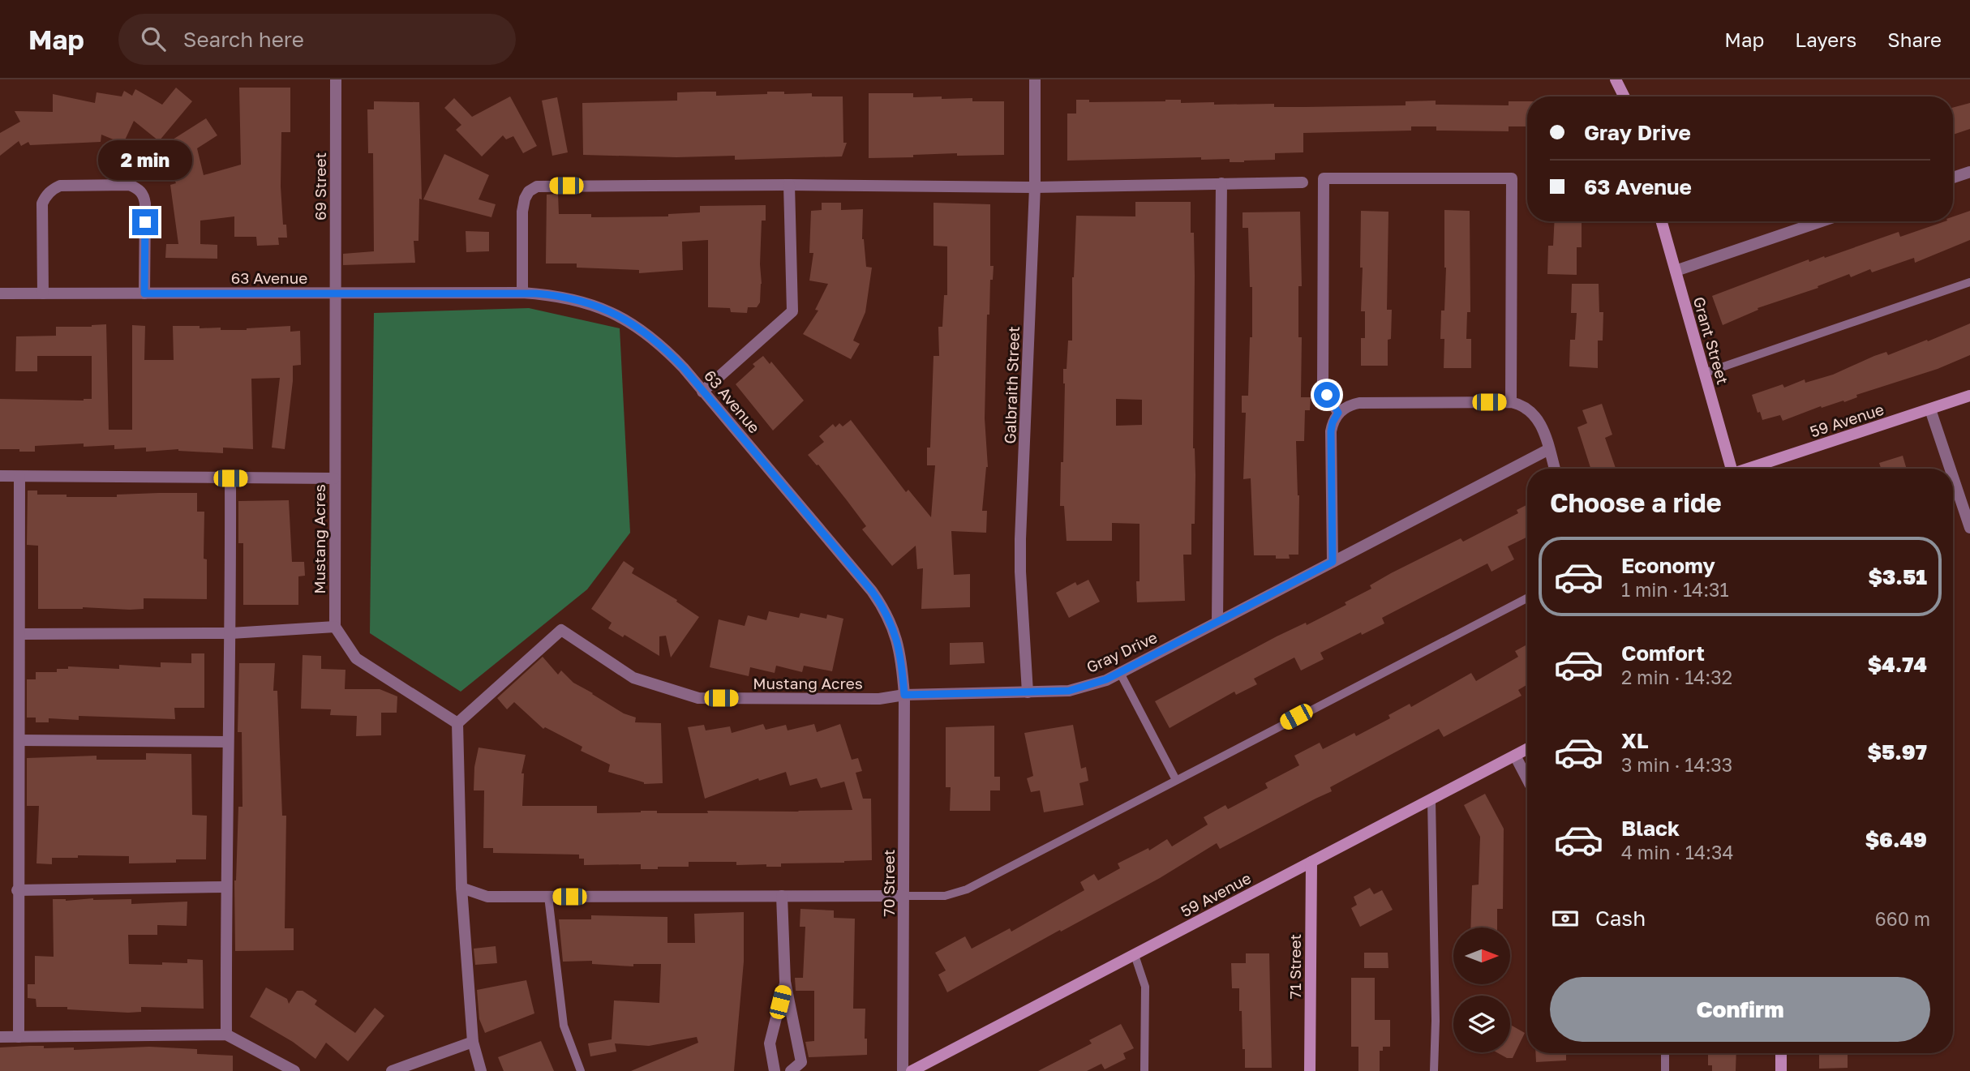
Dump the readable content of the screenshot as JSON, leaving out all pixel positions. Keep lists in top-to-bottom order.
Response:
{
  "streets": {
    "street": [
      "69 Street",
      "63 Avenue",
      "Grant Street",
      "Galbraith Street",
      "59 Avenue",
      "Mustang Acres",
      "Gray Drive",
      "70 Street",
      "71 Street"
    ]
  },
  "crossings": [
    ["69 Street", "63 Avenue"],
    ["69 Street", "Mustang Acres"],
    ["63 Avenue", "Mustang Acres"],
    ["63 Avenue", "Gray Drive"],
    ["63 Avenue", "70 Street"],
    ["Galbraith Street", "Gray Drive"],
    ["59 Avenue", "71 Street"],
    ["Mustang Acres", "Gray Drive"],
    ["Mustang Acres", "70 Street"],
    ["Gray Drive", "70 Street"]
  ],
  "north": "right",
  "page": {
    "header": "Map",
    "search": "Search here",
    "nav": ["Map", "Layers", "Share"],
    "banner": ["Gray Drive", "63 Avenue"],
    "bubble": "2 min",
    "heading": "Choose a ride",
    "list": [
      {
        "name": "Economy",
        "note": "1 min · 14:31",
        "value": "$3.51"
      },
      {
        "name": "Comfort",
        "note": "2 min · 14:32",
        "value": "$4.74"
      },
      {
        "name": "XL",
        "note": "3 min · 14:33",
        "value": "$5.97"
      },
      {
        "name": "Black",
        "note": "4 min · 14:34",
        "value": "$6.49"
      }
    ],
    "pay": ["Cash", "660 m"],
    "buttons": "Confirm"
  }
}
